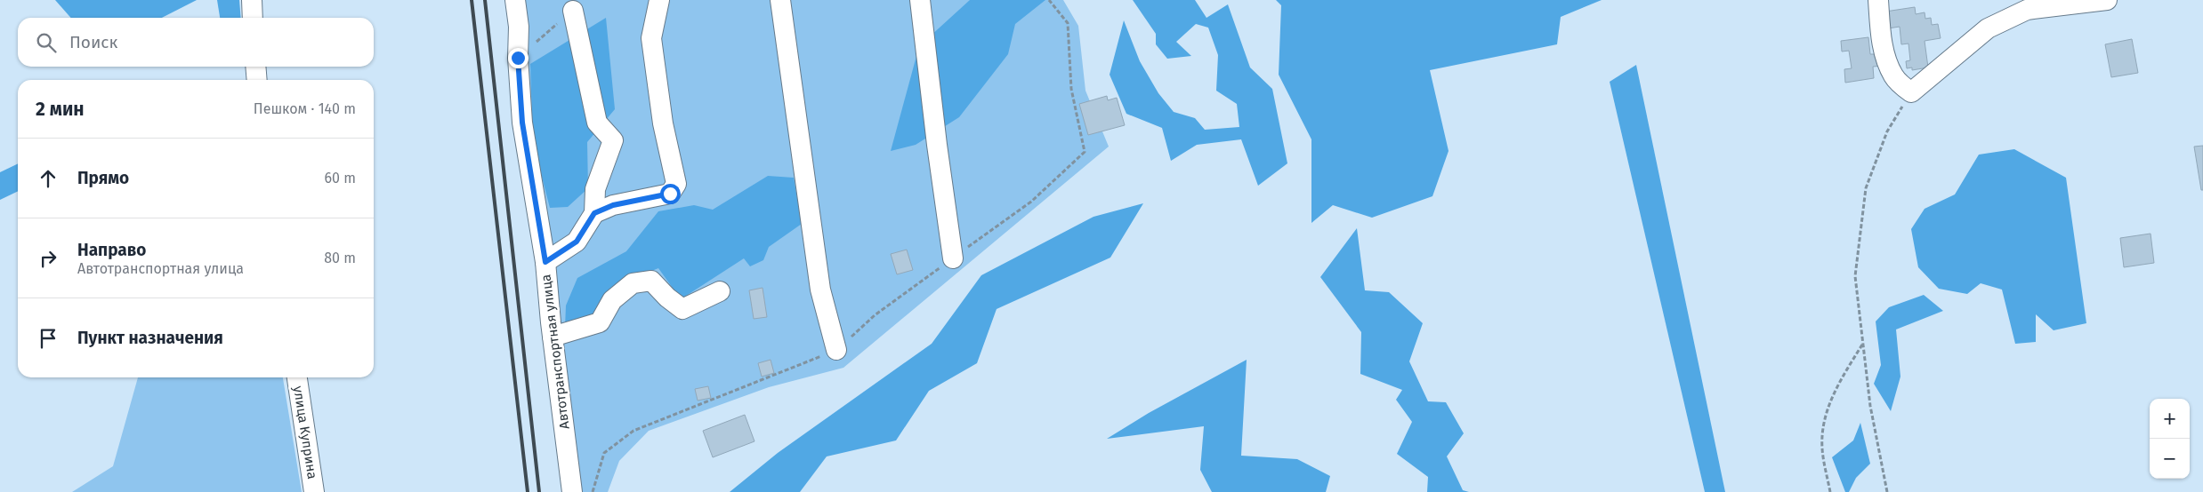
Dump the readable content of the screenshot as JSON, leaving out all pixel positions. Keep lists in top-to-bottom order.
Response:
{
  "streets": {
    "street": ["Автотранспортная улица", "улица Куприна"]
  },
  "page": {
    "search": "Поиск",
    "heading": ["2 мин", "Пешком · 140 m"],
    "list": [
      ["Прямо", "60 m"],
      ["Направо", "Автотранспортная улица", "80 m"],
      "Пункт назначения"
    ],
    "map_buttons": ["+", "−"]
  }
}
